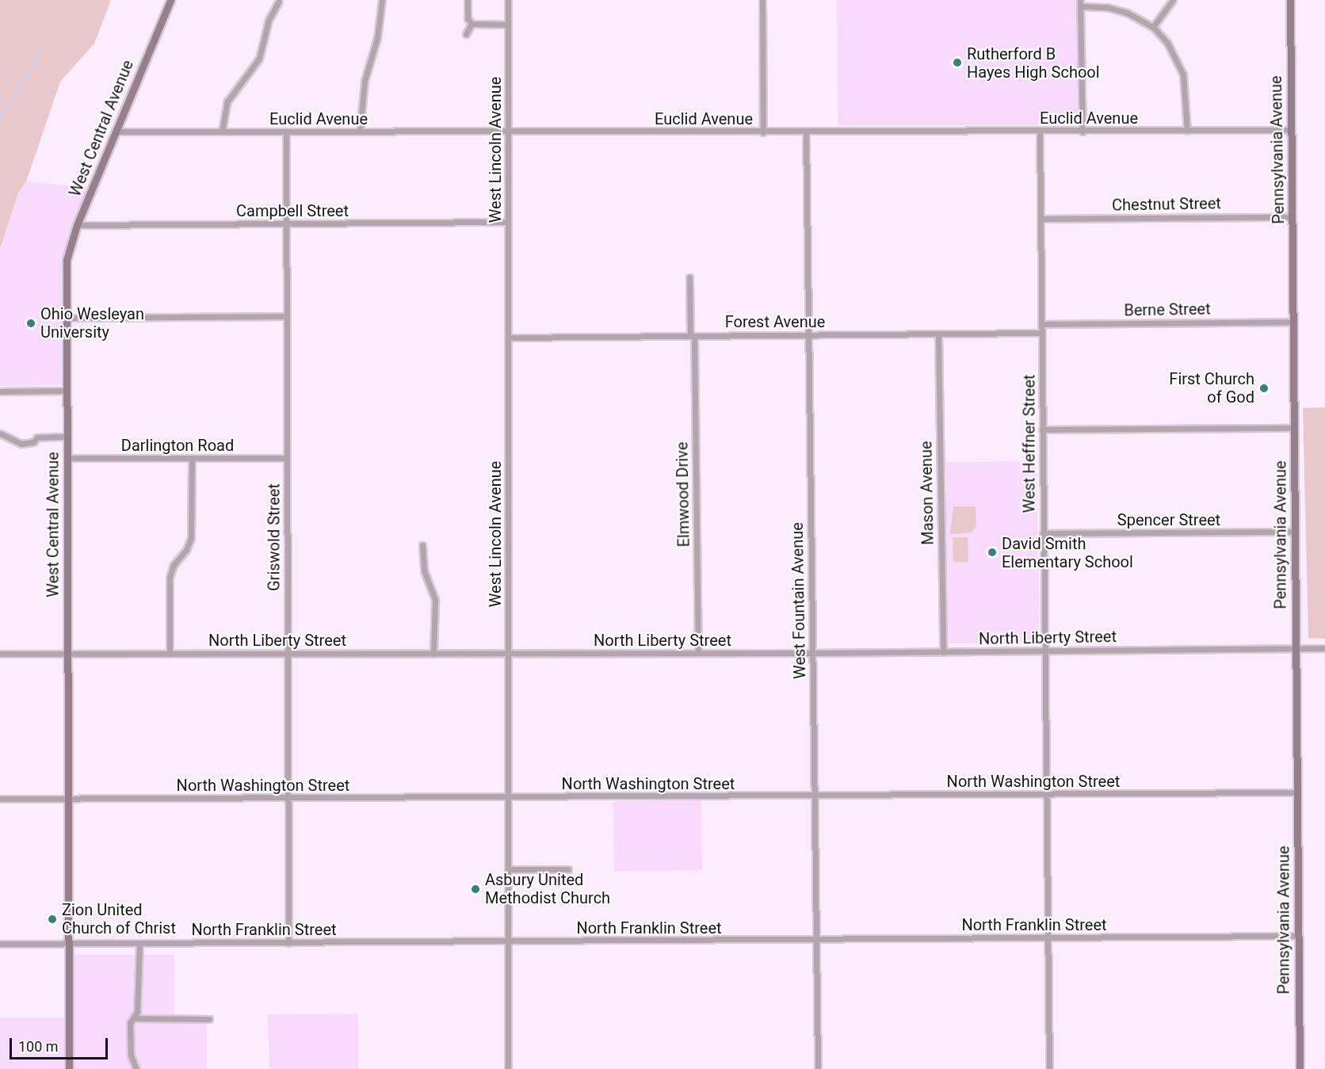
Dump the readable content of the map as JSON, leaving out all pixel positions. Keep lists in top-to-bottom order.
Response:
{
  "streets": {
    "main road": ["West Central Avenue", "Pennsylvania Avenue"],
    "street": [
      "Euclid Avenue",
      "West Lincoln Avenue",
      "Chestnut Street",
      "Campbell Street",
      "Berne Street",
      "Forest Avenue",
      "West Heffner Street",
      "Darlington Road",
      "Mason Avenue",
      "Elmwood Drive",
      "Spencer Street",
      "Griswold Street",
      "West Fountain Avenue",
      "North Liberty Street",
      "North Washington Street",
      "North Franklin Street"
    ]
  },
  "crossings": [
    ["Euclid Avenue", "West Central Avenue"],
    ["Euclid Avenue", "West Lincoln Avenue"],
    ["Euclid Avenue", "Pennsylvania Avenue"],
    ["Euclid Avenue", "West Heffner Street"],
    ["Euclid Avenue", "Griswold Street"],
    ["Euclid Avenue", "West Fountain Avenue"],
    ["West Central Avenue", "Campbell Street"],
    ["West Central Avenue", "Darlington Road"],
    ["West Central Avenue", "North Liberty Street"],
    ["West Central Avenue", "North Washington Street"],
    ["West Central Avenue", "North Franklin Street"],
    ["West Lincoln Avenue", "Campbell Street"],
    ["West Lincoln Avenue", "Forest Avenue"],
    ["West Lincoln Avenue", "North Liberty Street"],
    ["West Lincoln Avenue", "North Washington Street"],
    ["West Lincoln Avenue", "North Franklin Street"],
    ["Pennsylvania Avenue", "Chestnut Street"],
    ["Pennsylvania Avenue", "Berne Street"],
    ["Pennsylvania Avenue", "Spencer Street"],
    ["Pennsylvania Avenue", "North Liberty Street"],
    ["Pennsylvania Avenue", "North Washington Street"],
    ["Pennsylvania Avenue", "North Franklin Street"],
    ["Chestnut Street", "West Heffner Street"],
    ["Campbell Street", "Griswold Street"],
    ["Berne Street", "West Heffner Street"],
    ["Forest Avenue", "West Heffner Street"],
    ["Forest Avenue", "Mason Avenue"],
    ["Forest Avenue", "Elmwood Drive"],
    ["Forest Avenue", "West Fountain Avenue"],
    ["West Heffner Street", "Spencer Street"],
    ["West Heffner Street", "North Liberty Street"],
    ["West Heffner Street", "North Washington Street"],
    ["West Heffner Street", "North Franklin Street"],
    ["Darlington Road", "Griswold Street"],
    ["Mason Avenue", "North Liberty Street"],
    ["Elmwood Drive", "North Liberty Street"],
    ["Griswold Street", "North Liberty Street"],
    ["Griswold Street", "North Washington Street"],
    ["Griswold Street", "North Franklin Street"],
    ["West Fountain Avenue", "North Liberty Street"],
    ["West Fountain Avenue", "North Washington Street"],
    ["West Fountain Avenue", "North Franklin Street"]
  ],
  "places": [
    "Rutherford B Hayes High School",
    "Ohio Wesleyan University",
    "First Church of God",
    "David Smith Elementary School",
    "Asbury United Methodist Church",
    "Zion United Church of Christ"
  ],
  "scale_bar": "100 m"
}
